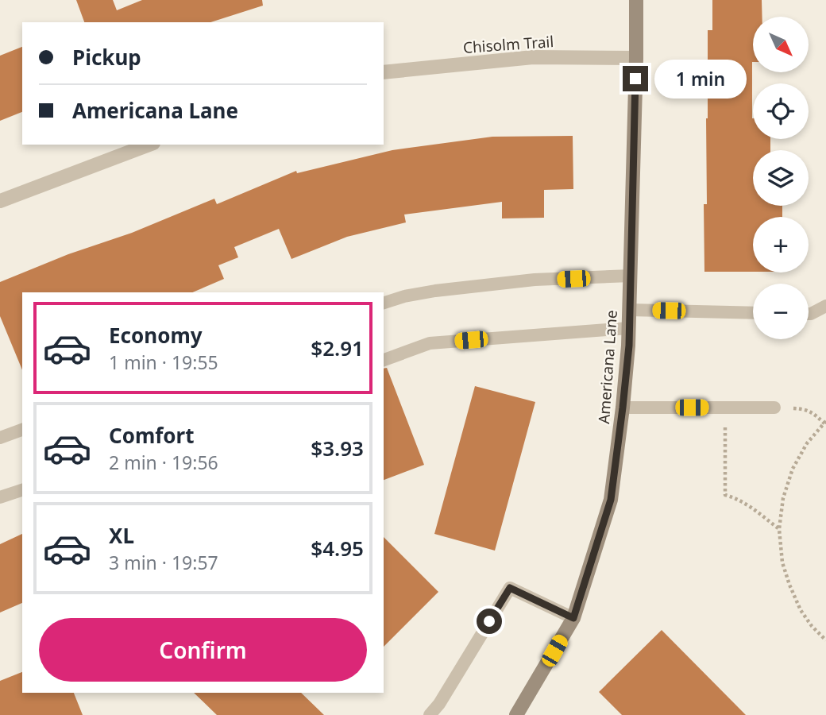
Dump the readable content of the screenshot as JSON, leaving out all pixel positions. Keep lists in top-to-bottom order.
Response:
{
  "streets": {
    "street": ["Chisolm Trail", "Americana Lane"]
  },
  "crossings": [
    ["Chisolm Trail", "Americana Lane"]
  ],
  "north": "bottom right",
  "page": {
    "map_buttons": ["+", "−"],
    "banner": ["Pickup", "Americana Lane"],
    "bubble": "1 min",
    "list": [
      {
        "name": "Economy",
        "note": "1 min · 19:55",
        "value": "$2.91"
      },
      {
        "name": "Comfort",
        "note": "2 min · 19:56",
        "value": "$3.93"
      },
      {
        "name": "XL",
        "note": "3 min · 19:57",
        "value": "$4.95"
      }
    ],
    "buttons": "Confirm"
  }
}
